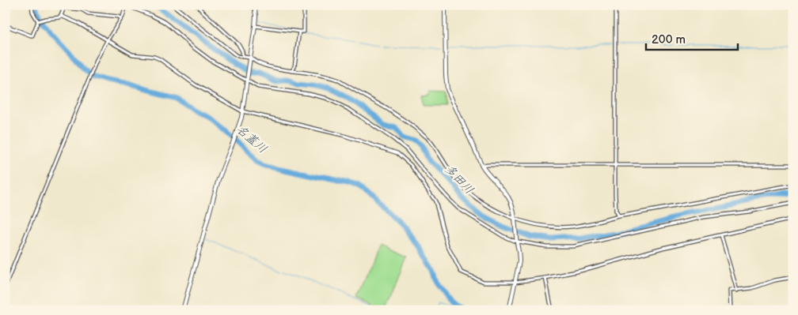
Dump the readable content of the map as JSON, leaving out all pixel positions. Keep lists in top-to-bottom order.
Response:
{
  "water": ["名蓋川", "多田川"],
  "scale_bar": "200 m"
}
